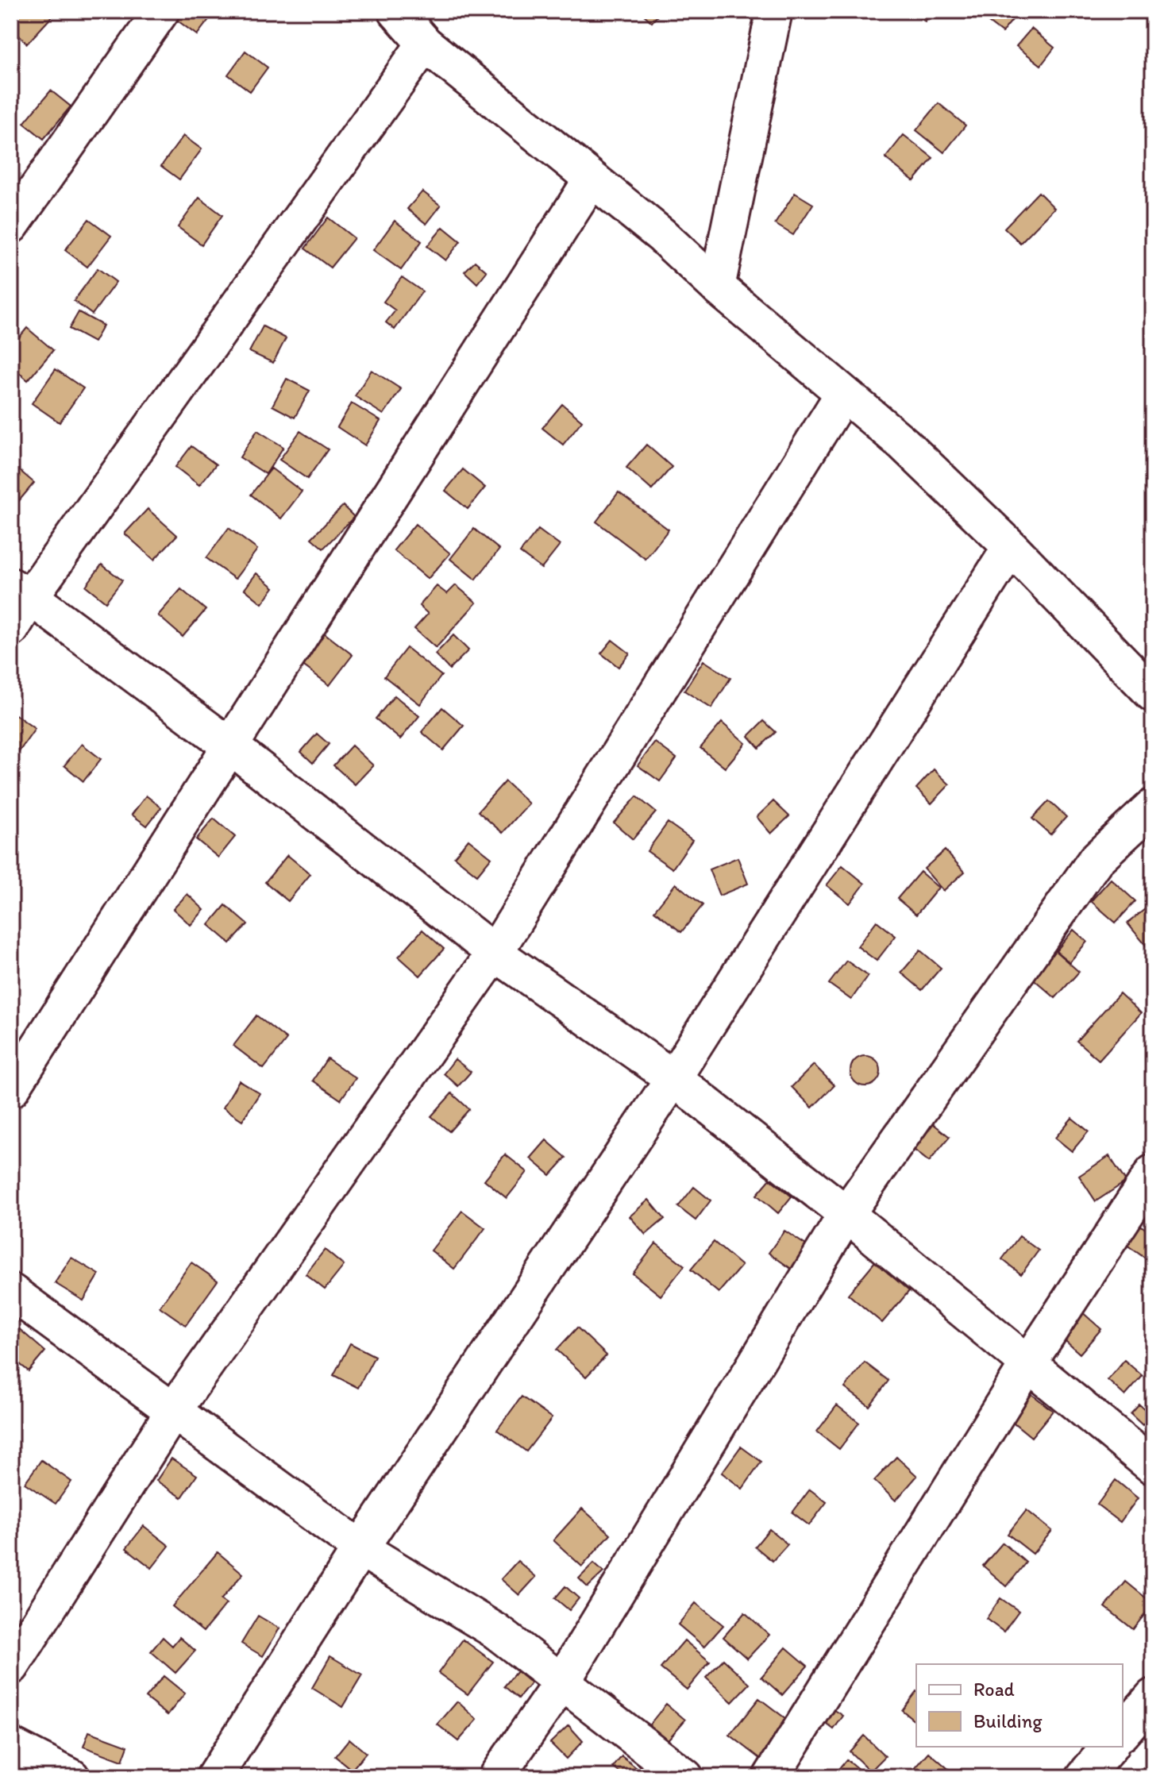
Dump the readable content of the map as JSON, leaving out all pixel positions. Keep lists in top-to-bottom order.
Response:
{
  "legend": ["Road", "Building"]
}
